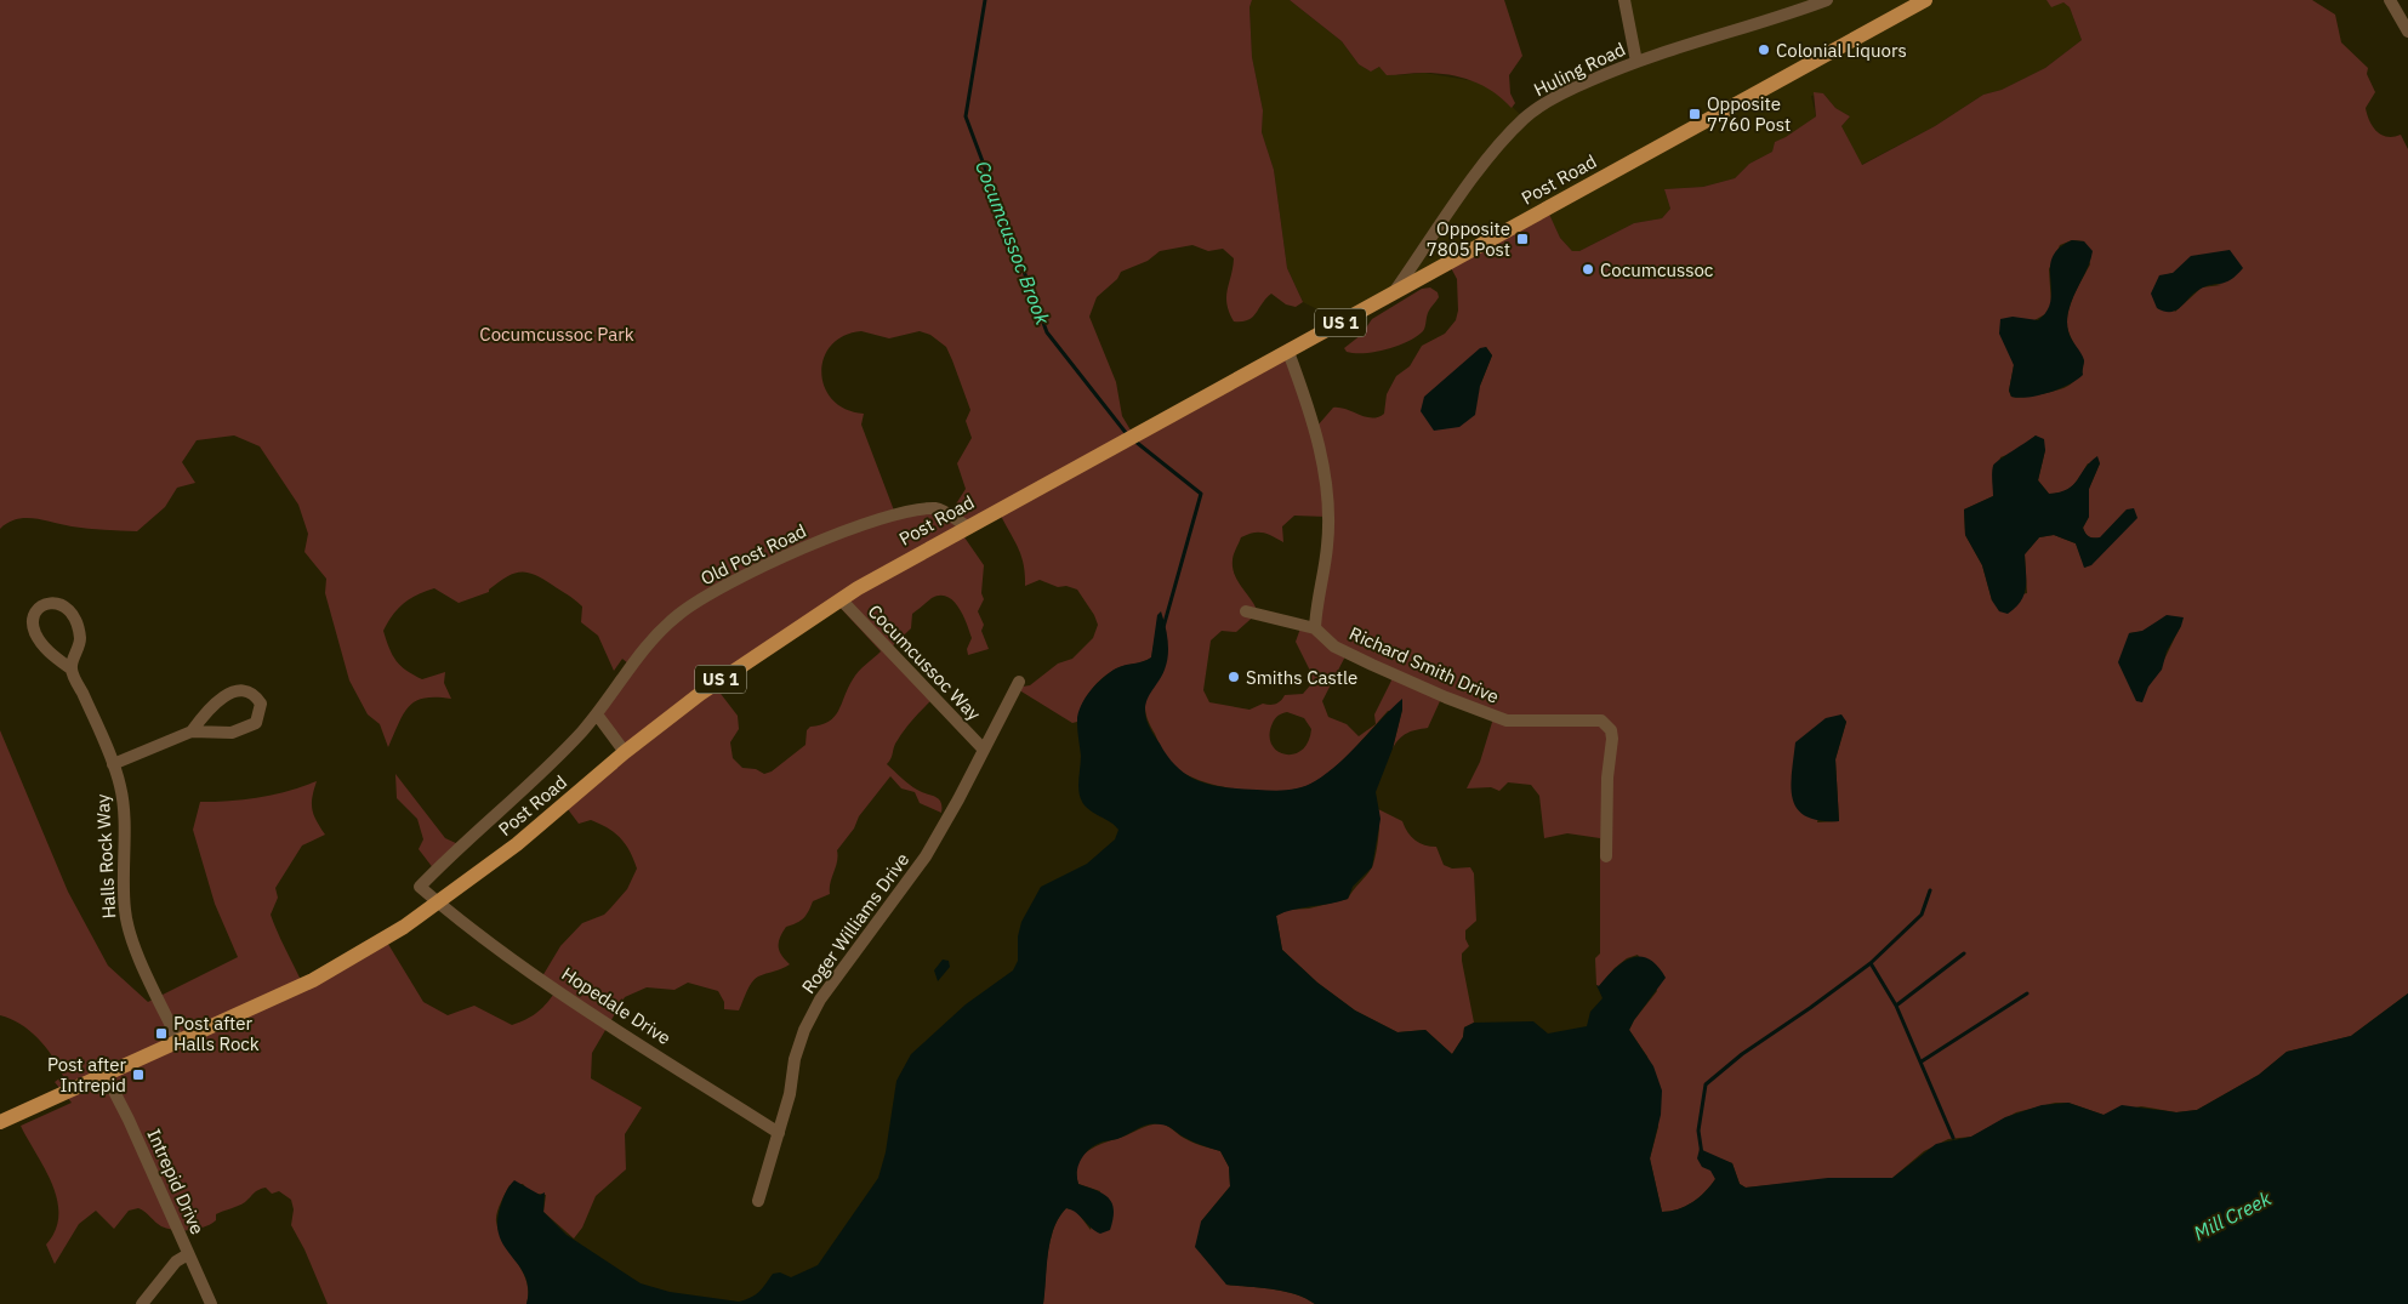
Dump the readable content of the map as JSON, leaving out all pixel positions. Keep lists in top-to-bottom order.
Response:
{
  "streets": {
    "main road": ["Post Road", "US 1"],
    "street": [
      "Huling Road",
      "Old Post Road",
      "Cocumcussoc Way",
      "Richard Smith Drive",
      "Halls Rock Way",
      "Roger Williams Drive",
      "Hopedale Drive",
      "Intrepid Drive"
    ]
  },
  "crossings": [
    ["Huling Road", "Post Road"],
    ["Post Road", "Old Post Road"],
    ["Post Road", "Cocumcussoc Way"],
    ["Post Road", "Halls Rock Way"],
    ["Post Road", "Hopedale Drive"],
    ["Post Road", "Intrepid Drive"],
    ["Old Post Road", "Hopedale Drive"],
    ["Cocumcussoc Way", "Roger Williams Drive"],
    ["Roger Williams Drive", "Hopedale Drive"]
  ],
  "water": ["Cocumcussoc Brook", "Mill Creek"],
  "parks": ["Cocumcussoc Park"],
  "places": {
    "other": ["Colonial Liquors", "Cocumcussoc", "Smiths Castle"],
    "transit": [
      "Opposite 7760 Post",
      "Opposite 7805 Post",
      "Post after Halls Rock",
      "Post after Intrepid"
    ]
  }
}
